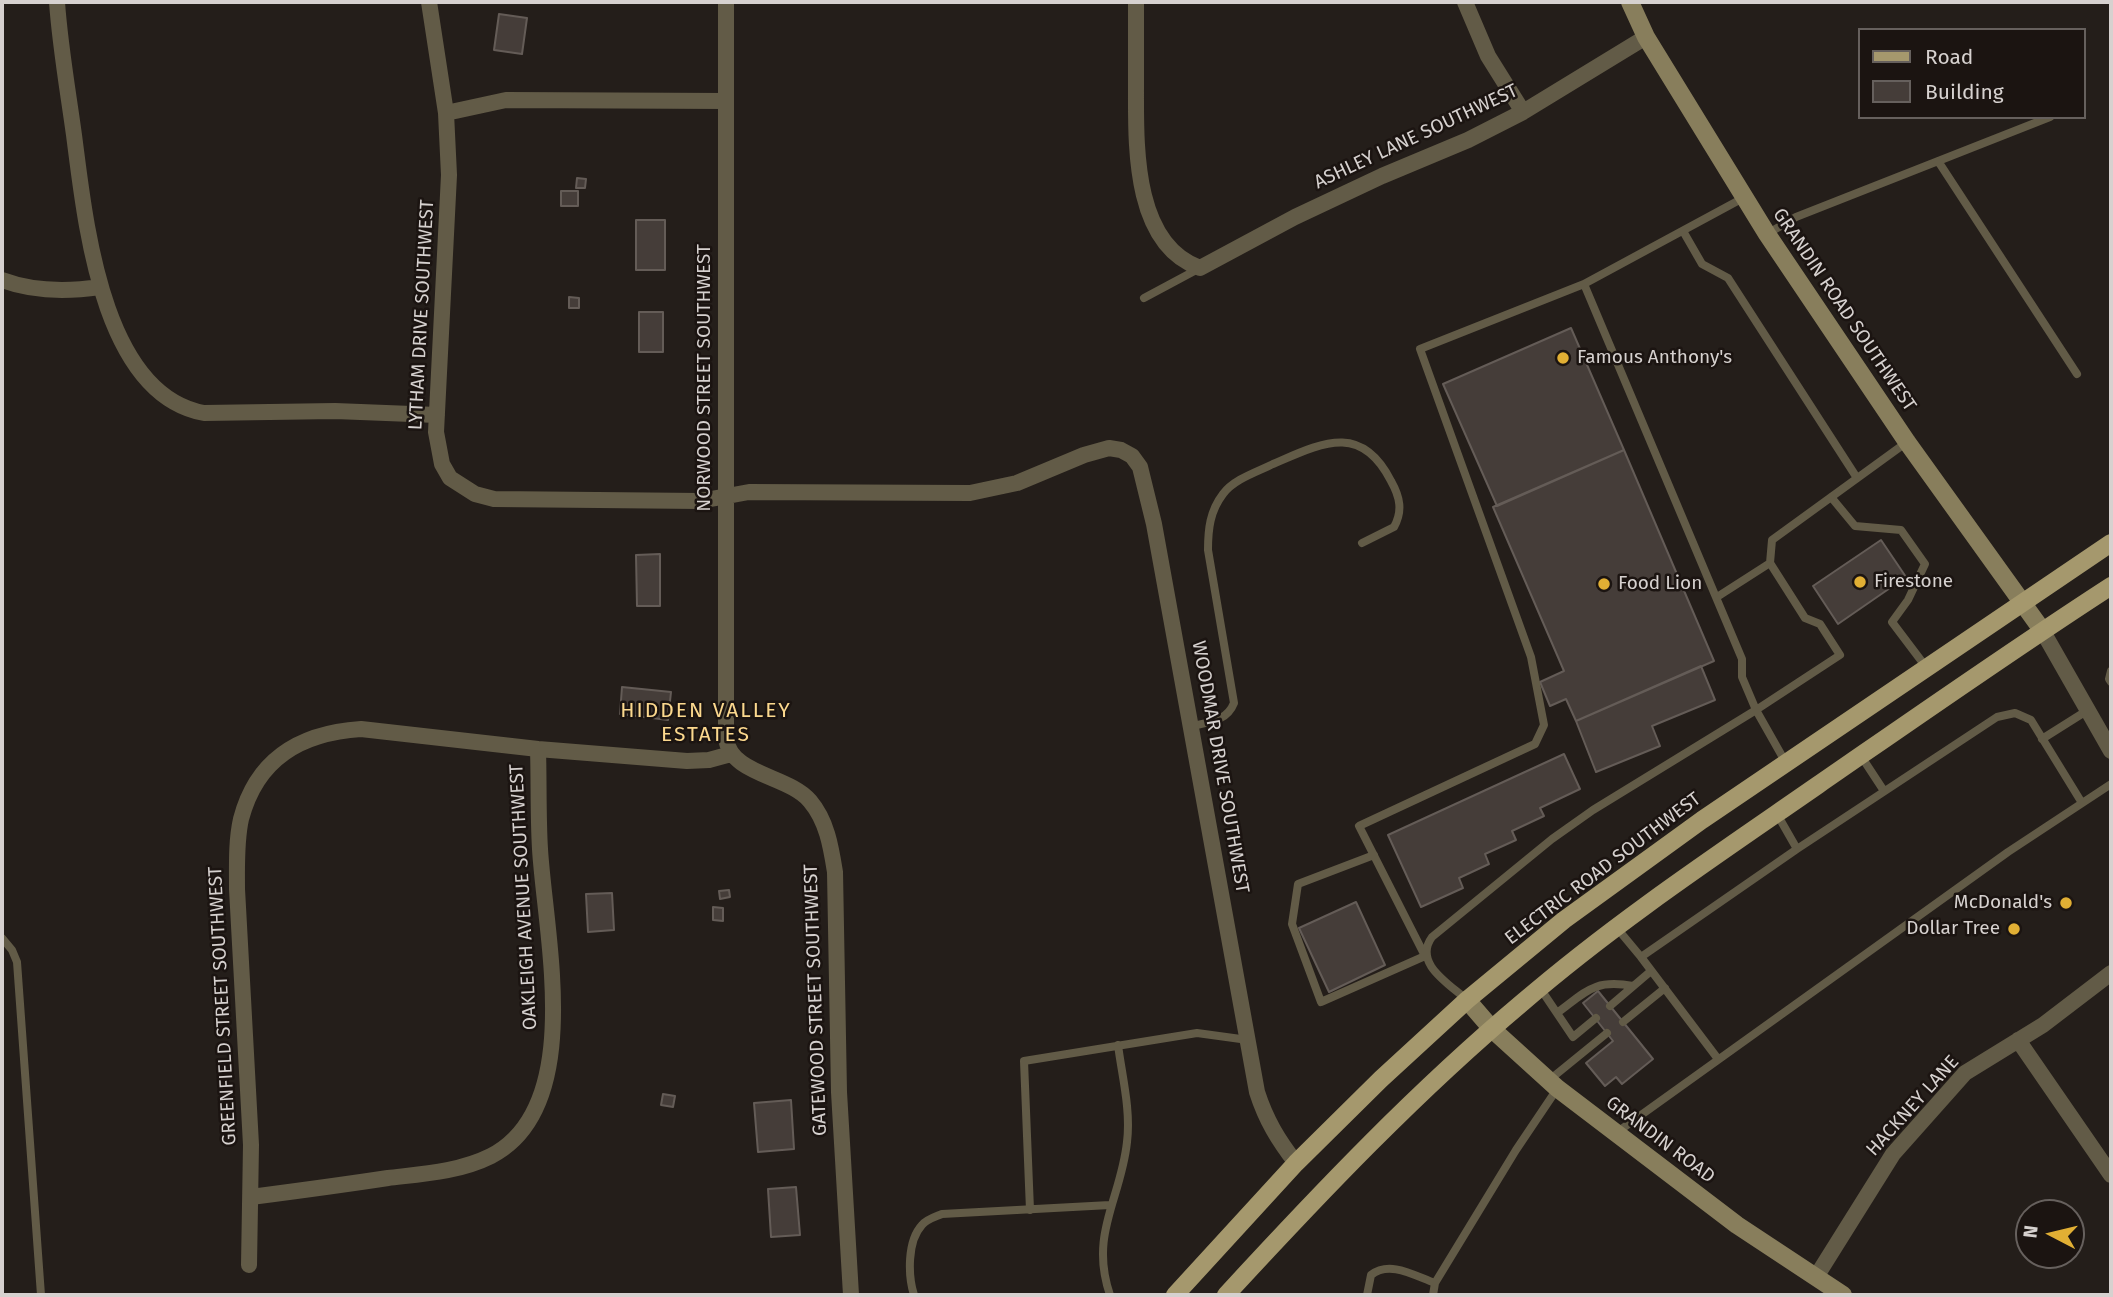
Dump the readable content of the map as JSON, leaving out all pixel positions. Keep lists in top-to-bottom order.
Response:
{
  "streets": {
    "main road": ["ELECTRIC ROAD SOUTHWEST"],
    "street": [
      "ASHLEY LANE SOUTHWEST",
      "GRANDIN ROAD SOUTHWEST",
      "LYTHAM DRIVE SOUTHWEST",
      "NORWOOD STREET SOUTHWEST",
      "WOODMAR DRIVE SOUTHWEST",
      "OAKLEIGH AVENUE SOUTHWEST",
      "GATEWOOD STREET SOUTHWEST",
      "GREENFIELD STREET SOUTHWEST",
      "HACKNEY LANE",
      "GRANDIN ROAD"
    ]
  },
  "crossings": [
    ["ASHLEY LANE SOUTHWEST", "GRANDIN ROAD SOUTHWEST"],
    ["GRANDIN ROAD SOUTHWEST", "ELECTRIC ROAD SOUTHWEST"],
    ["LYTHAM DRIVE SOUTHWEST", "NORWOOD STREET SOUTHWEST"],
    ["LYTHAM DRIVE SOUTHWEST", "WOODMAR DRIVE SOUTHWEST"],
    ["NORWOOD STREET SOUTHWEST", "GATEWOOD STREET SOUTHWEST"],
    ["NORWOOD STREET SOUTHWEST", "GREENFIELD STREET SOUTHWEST"],
    ["WOODMAR DRIVE SOUTHWEST", "ELECTRIC ROAD SOUTHWEST"],
    ["ELECTRIC ROAD SOUTHWEST", "GRANDIN ROAD"],
    ["OAKLEIGH AVENUE SOUTHWEST", "GREENFIELD STREET SOUTHWEST"],
    ["GATEWOOD STREET SOUTHWEST", "GREENFIELD STREET SOUTHWEST"],
    ["HACKNEY LANE", "GRANDIN ROAD"]
  ],
  "districts": ["HIDDEN VALLEY ESTATES"],
  "places": [
    "Famous Anthony's",
    "Firestone",
    "Food Lion",
    "McDonald's",
    "Dollar Tree"
  ],
  "legend": ["Road", "Building"],
  "north": "left"
}
